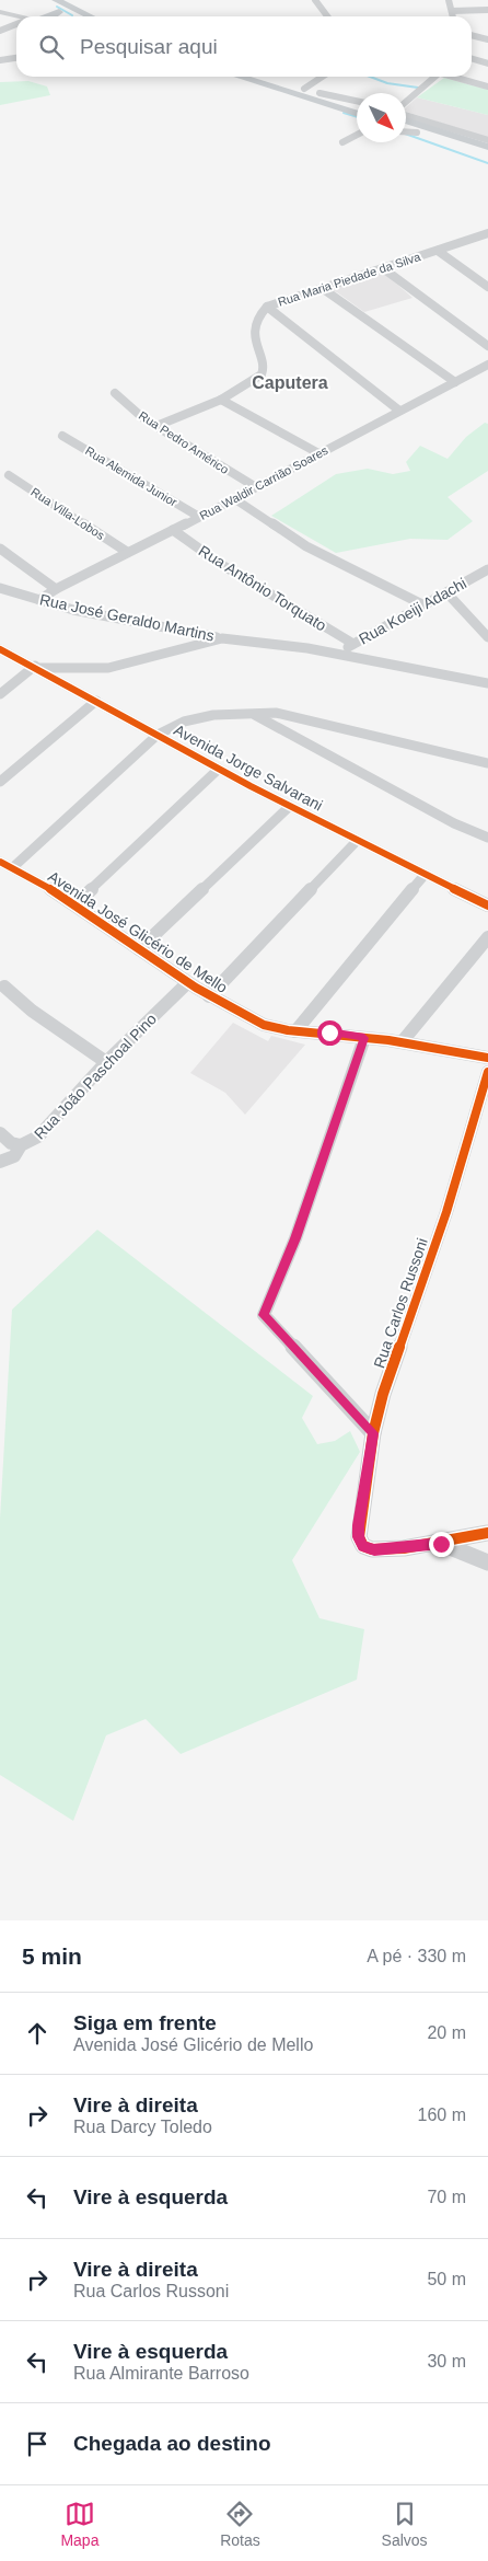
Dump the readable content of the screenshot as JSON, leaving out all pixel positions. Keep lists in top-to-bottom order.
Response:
{
  "streets": {
    "street": [
      "Rua Maria Piedade da Silva",
      "Rua Pedro Américo",
      "Rua Alemida Junior",
      "Rua Waldir Carrião Soares",
      "Rua Villa-Lobos",
      "Rua Antônio Torquato",
      "Rua Koeiji Adachi",
      "Rua José Geraldo Martins",
      "Avenida Jorge Salvarani",
      "Avenida José Glicério de Mello",
      "Rua João Paschoal Pino",
      "Rua Carlos Russoni"
    ]
  },
  "crossings": [
    ["Rua Maria Piedade da Silva", "Rua Pedro Américo"],
    ["Rua Pedro Américo", "Rua Waldir Carrião Soares"],
    ["Rua Alemida Junior", "Rua Waldir Carrião Soares"],
    ["Rua Waldir Carrião Soares", "Rua Villa-Lobos"],
    ["Rua Waldir Carrião Soares", "Rua Antônio Torquato"],
    ["Rua Waldir Carrião Soares", "Rua José Geraldo Martins"],
    ["Rua Antônio Torquato", "Rua Koeiji Adachi"],
    ["Rua Koeiji Adachi", "Rua José Geraldo Martins"],
    ["Avenida José Glicério de Mello", "Rua João Paschoal Pino"]
  ],
  "districts": ["Caputera"],
  "north": "bottom right",
  "page": {
    "search": "Pesquisar aqui",
    "heading": ["5 min", "A pé · 330 m"],
    "list": [
      ["Siga em frente", "Avenida José Glicério de Mello", "20 m"],
      ["Vire à direita", "Rua Darcy Toledo", "160 m"],
      ["Vire à esquerda", "70 m"],
      ["Vire à direita", "Rua Carlos Russoni", "50 m"],
      ["Vire à esquerda", "Rua Almirante Barroso", "30 m"],
      "Chegada ao destino"
    ],
    "nav": ["Mapa", "Rotas", "Salvos"]
  }
}
